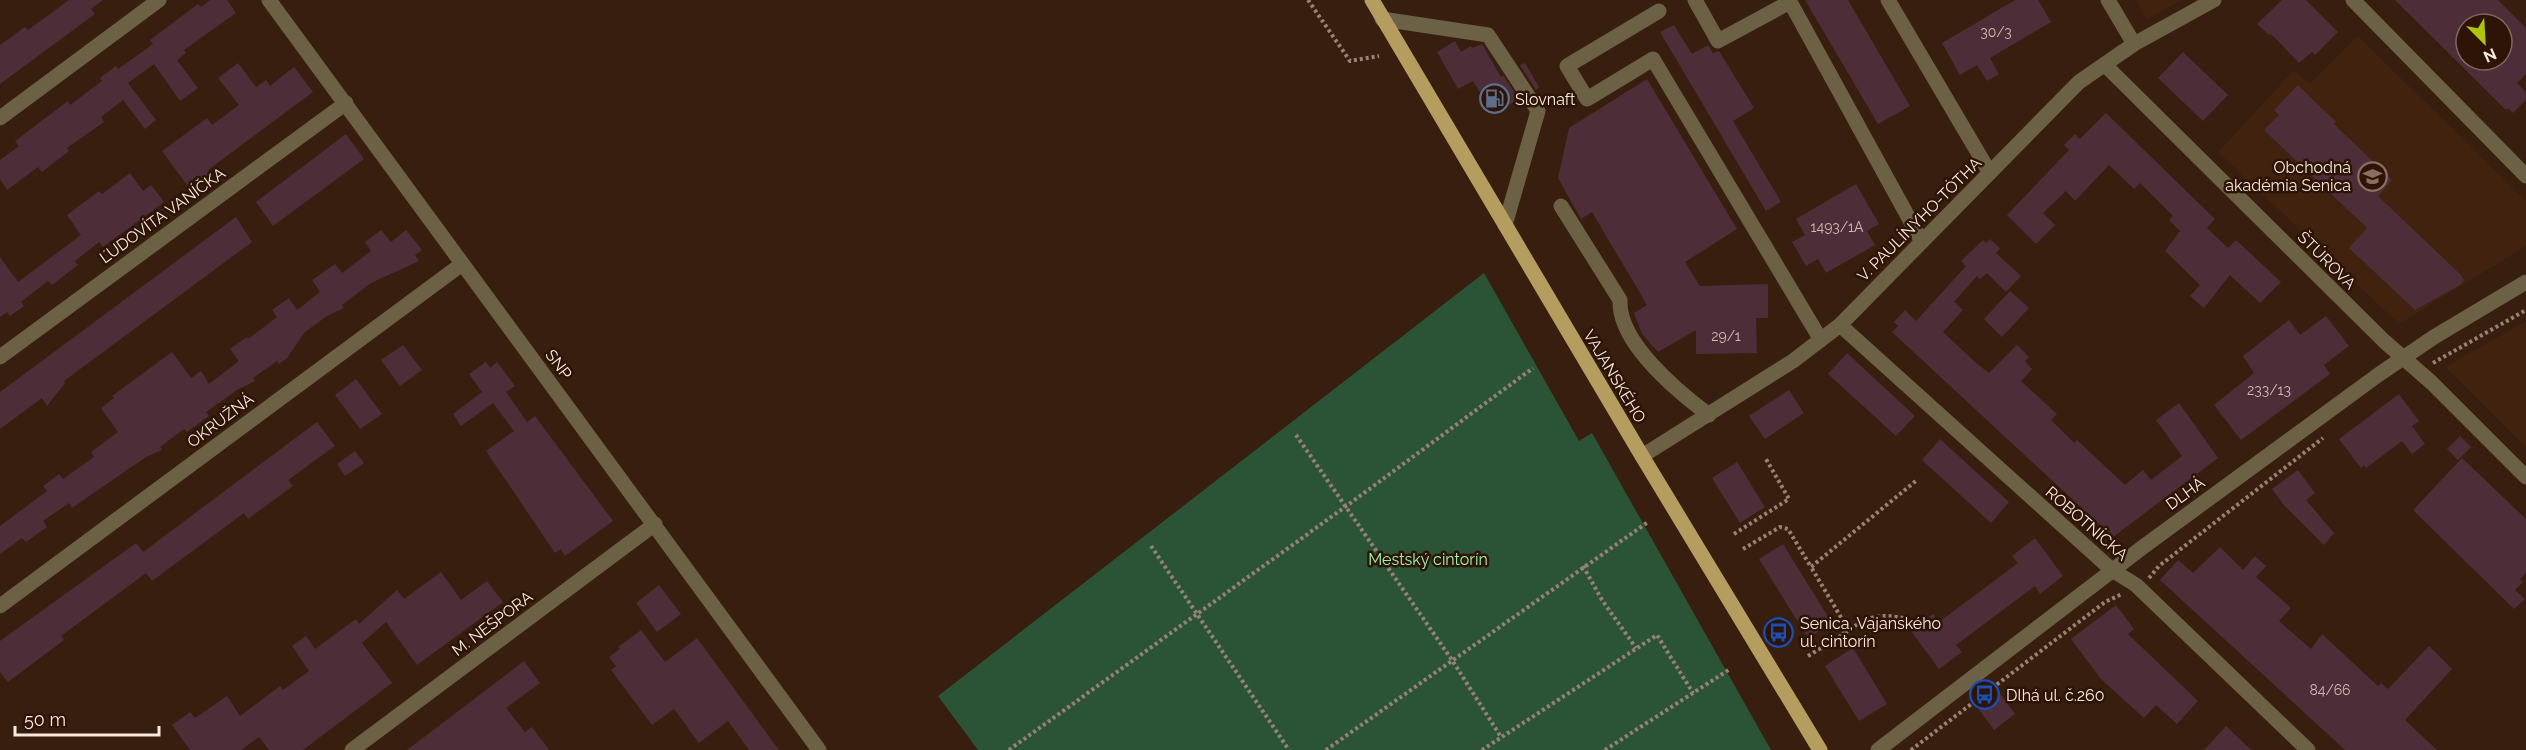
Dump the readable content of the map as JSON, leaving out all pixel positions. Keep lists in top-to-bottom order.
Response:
{
  "streets": {
    "main road": ["VAJANSKÉHO"],
    "street": [
      "ĽUDOVÍTA VANÍČKA",
      "V. PAULÍNYHO-TÓTHA",
      "ŠTÚROVA",
      "SNP",
      "OKRUŽNÁ",
      "DLHÁ",
      "ROBOTNÍCKA",
      "M. NEŠPORA"
    ]
  },
  "crossings": [
    ["ĽUDOVÍTA VANÍČKA", "SNP"],
    ["V. PAULÍNYHO-TÓTHA", "ŠTÚROVA"],
    ["V. PAULÍNYHO-TÓTHA", "VAJANSKÉHO"],
    ["V. PAULÍNYHO-TÓTHA", "ROBOTNÍCKA"],
    ["ŠTÚROVA", "DLHÁ"],
    ["SNP", "OKRUŽNÁ"],
    ["SNP", "M. NEŠPORA"],
    ["DLHÁ", "ROBOTNÍCKA"]
  ],
  "parks": ["Mestský cintorín"],
  "places": {
    "fuel station": ["Slovnaft"],
    "school or university": ["Obchodná akadémia Senica"],
    "bus stop": ["Senica, Vajanského ul. cintorín", "Dlhá ul. č.260"]
  },
  "house_numbers": [
    "30/3",
    "1493/1A",
    "29/1",
    "233/13",
    "84/66"
  ],
  "scale_bar": "50 m",
  "north": "bottom right"
}
